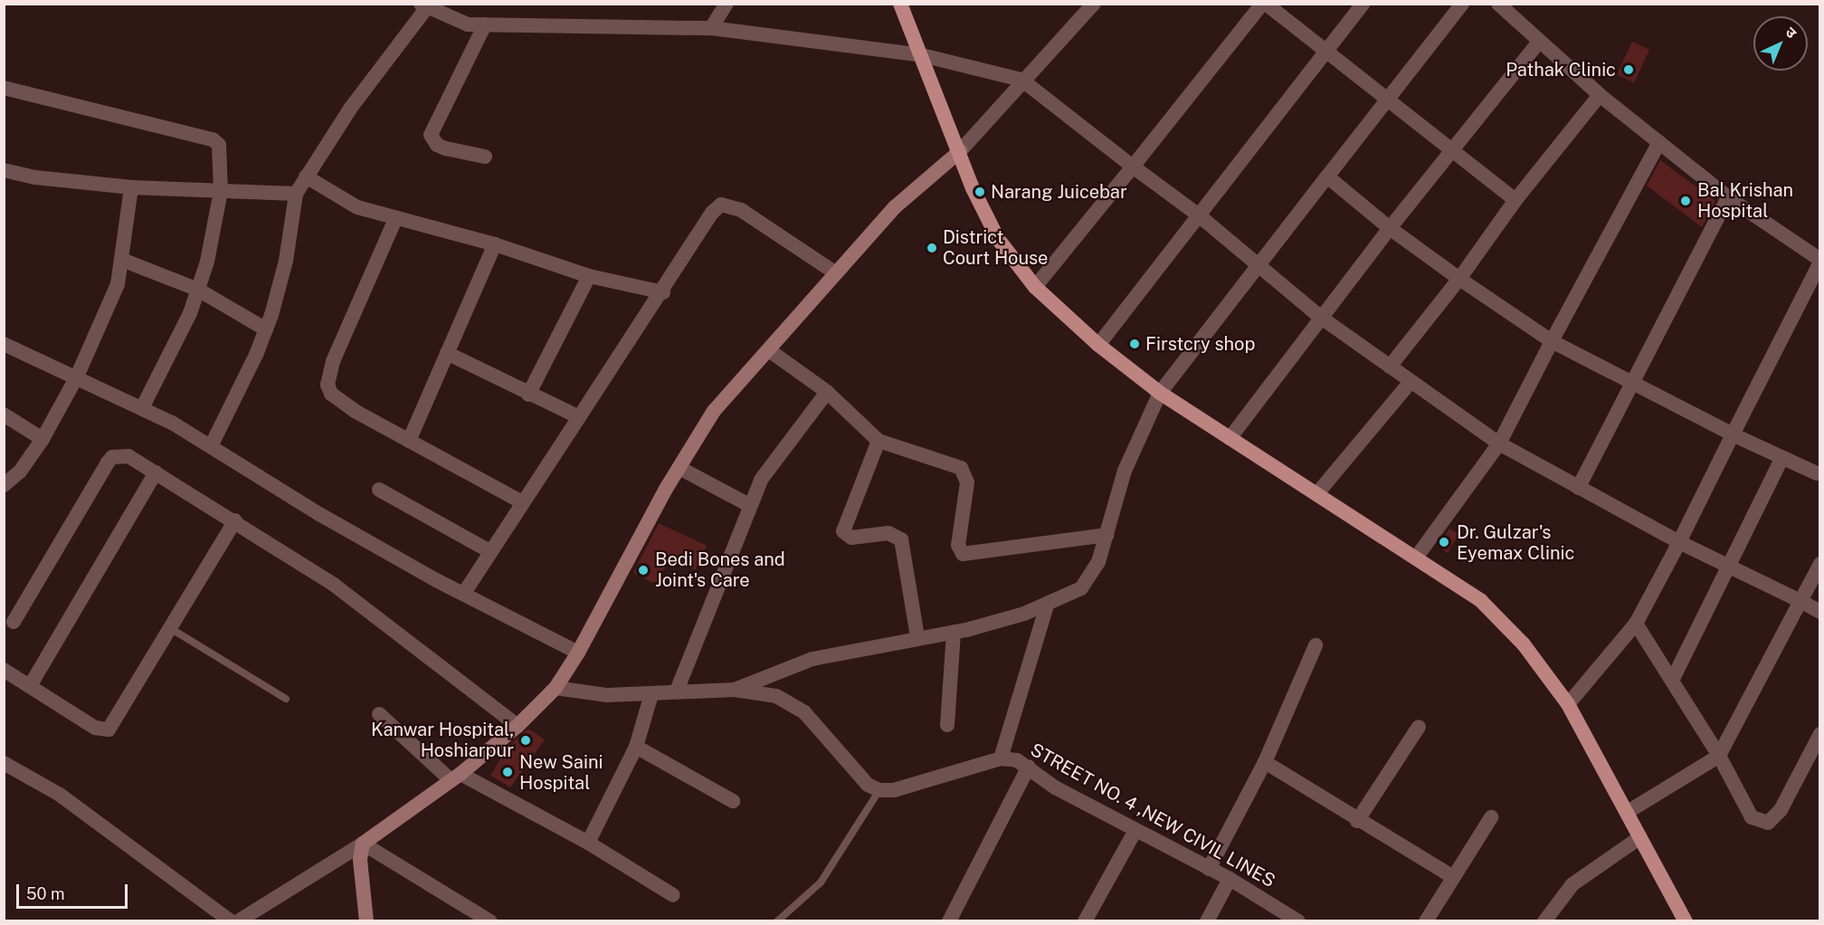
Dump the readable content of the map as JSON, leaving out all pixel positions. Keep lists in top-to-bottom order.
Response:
{
  "streets": {
    "street": ["STREET NO. 4 ,NEW CIVIL LINES"]
  },
  "places": [
    "Pathak Clinic",
    "Narang Juicebar",
    "Bal Krishan Hospital",
    "District Court House",
    "Firstcry shop",
    "Dr. Gulzar's Eyemax Clinic",
    "Bedi Bones and Joint's Care",
    "Kanwar Hospital, Hoshiarpur",
    "New Saini Hospital"
  ],
  "scale_bar": "50 m",
  "north": "top right"
}
